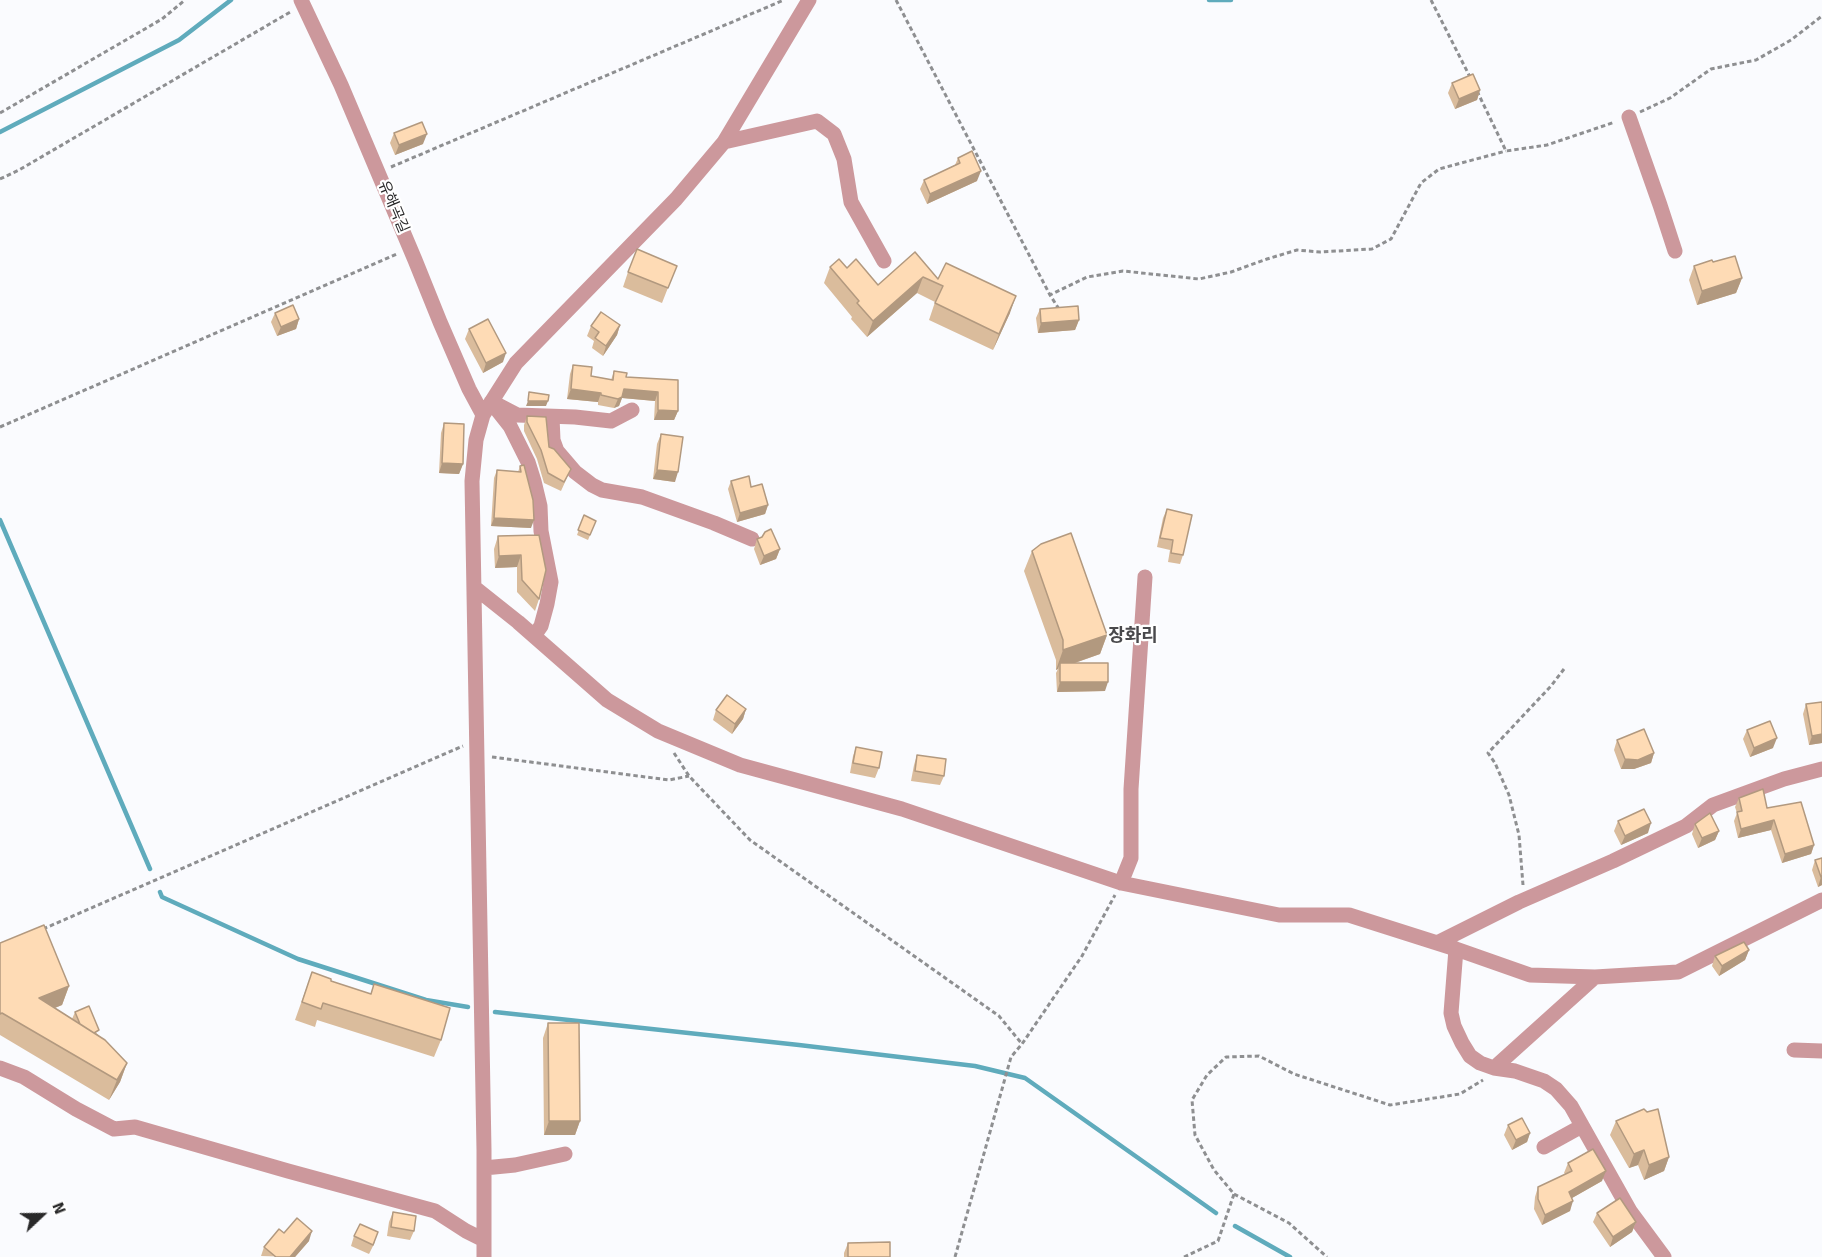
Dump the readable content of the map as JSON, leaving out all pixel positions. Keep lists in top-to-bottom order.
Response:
{
  "streets": {
    "street": ["유해곡길"]
  },
  "districts": ["장화리"],
  "north": "right"
}
